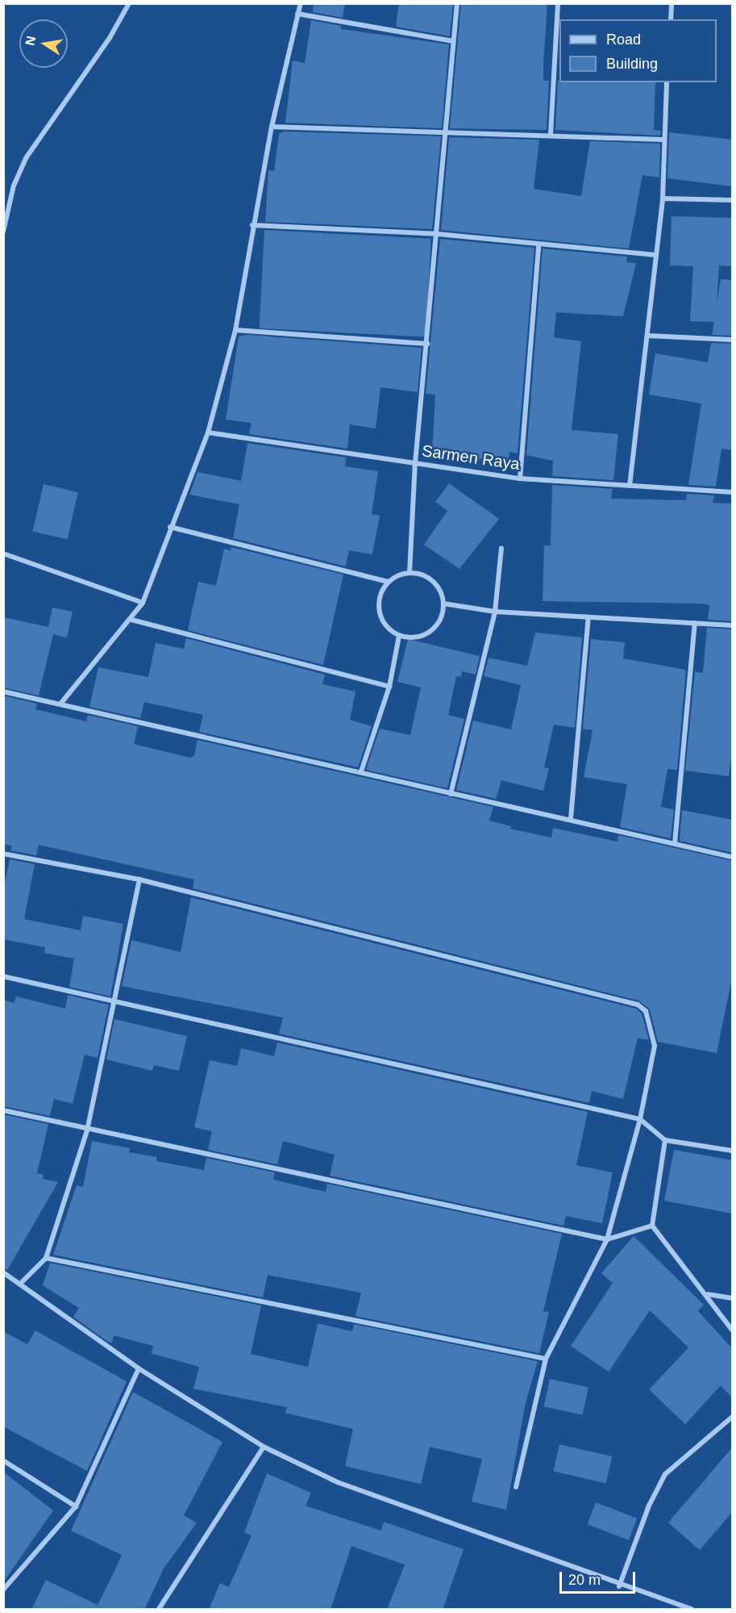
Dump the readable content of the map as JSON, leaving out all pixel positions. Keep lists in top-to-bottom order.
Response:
{
  "streets": {
    "street": ["Sarmen Raya"]
  },
  "legend": ["Road", "Building"],
  "scale_bar": "20 m",
  "north": "left"
}
